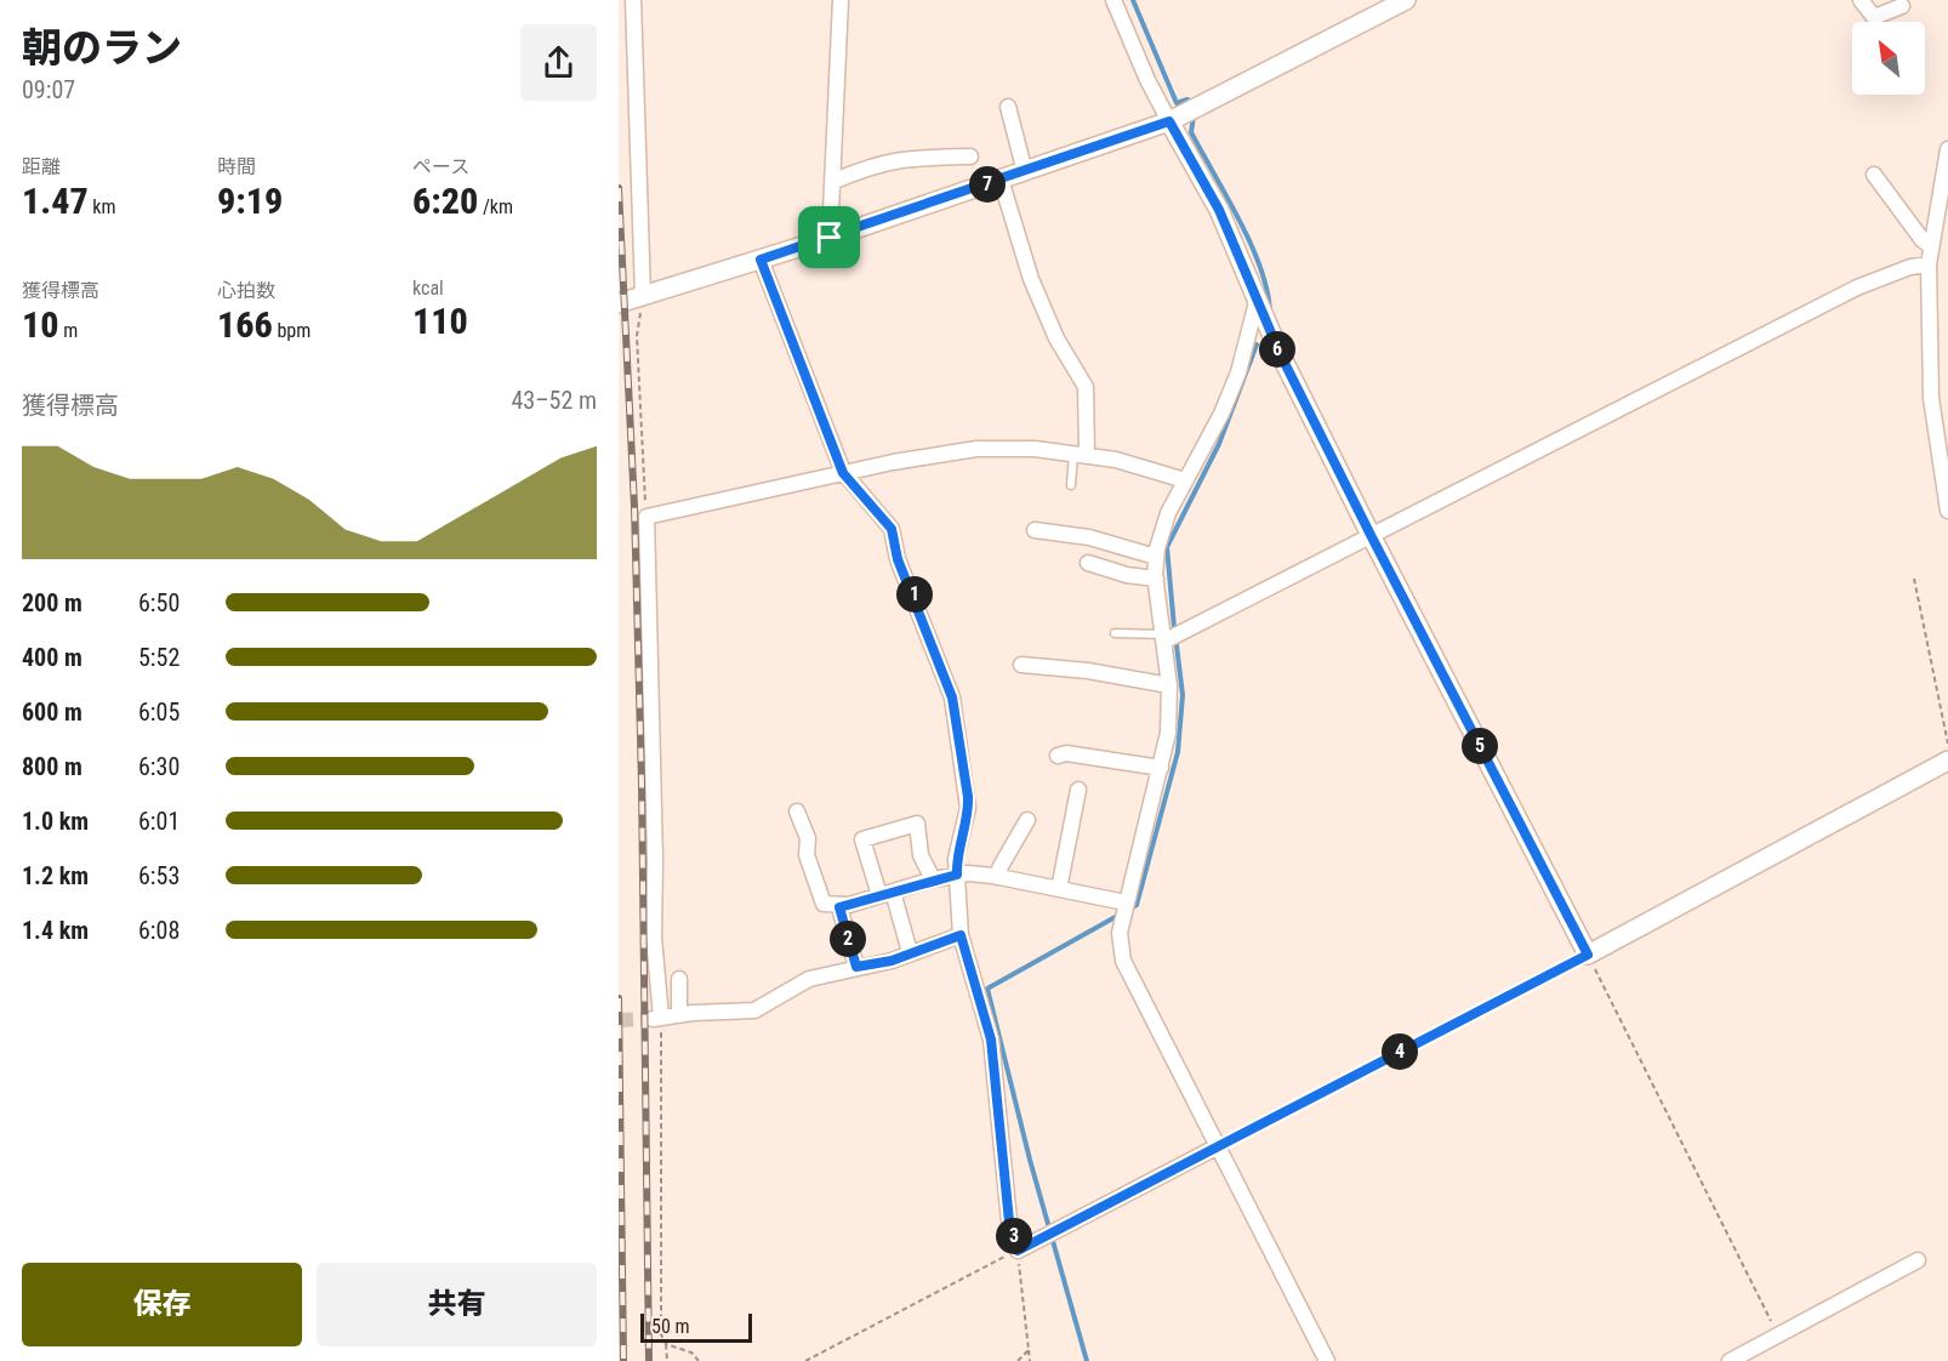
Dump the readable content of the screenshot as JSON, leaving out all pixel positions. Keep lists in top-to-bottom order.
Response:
{
  "scale_bar": "50 m",
  "north": "top left",
  "page": {
    "heading": ["朝のラン", "09:07"],
    "stats": [
      ["距離", "1.47 km"],
      ["時間", "9:19"],
      ["ペース", "6:20 /km"],
      ["獲得標高", "10 m"],
      ["心拍数", "166 bpm"],
      ["kcal", "110"]
    ],
    "pins": [
      "7",
      "6",
      "1",
      "5",
      "2",
      "4",
      "3"
    ],
    "chart": ["獲得標高", "43–52 m"],
    "list": [
      {
        "name": "200 m",
        "note": "6:50"
      },
      {
        "name": "400 m",
        "note": "5:52"
      },
      {
        "name": "600 m",
        "note": "6:05"
      },
      {
        "name": "800 m",
        "note": "6:30"
      },
      {
        "name": "1.0 km",
        "note": "6:01"
      },
      {
        "name": "1.2 km",
        "note": "6:53"
      },
      {
        "name": "1.4 km",
        "note": "6:08"
      }
    ],
    "buttons": ["保存", "共有"],
    "scale": "50 m"
  }
}
